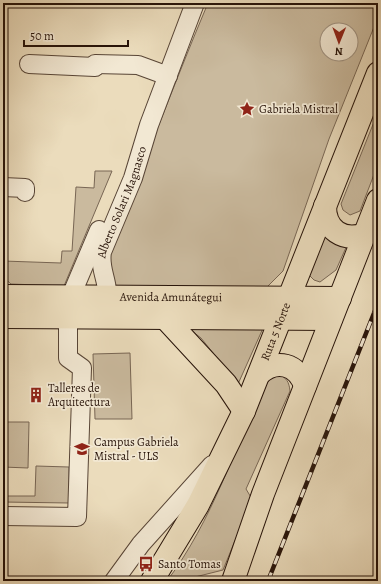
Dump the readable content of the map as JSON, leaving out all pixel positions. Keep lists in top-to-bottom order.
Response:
{
  "streets": {
    "main road": ["Avenida Amunátegui", "Ruta 5 Norte"],
    "street": ["Alberto Solari Magnasco"]
  },
  "crossings": [
    ["Alberto Solari Magnasco", "Avenida Amunátegui"],
    ["Avenida Amunátegui", "Ruta 5 Norte"]
  ],
  "places": {
    "place": ["Gabriela Mistral"],
    "building": ["Talleres de Arquitectura"],
    "school or university": ["Campus Gabriela Mistral - ULS"],
    "bus stop": ["Santo Tomas"]
  },
  "scale_bar": "50 m",
  "north": "bottom"
}
